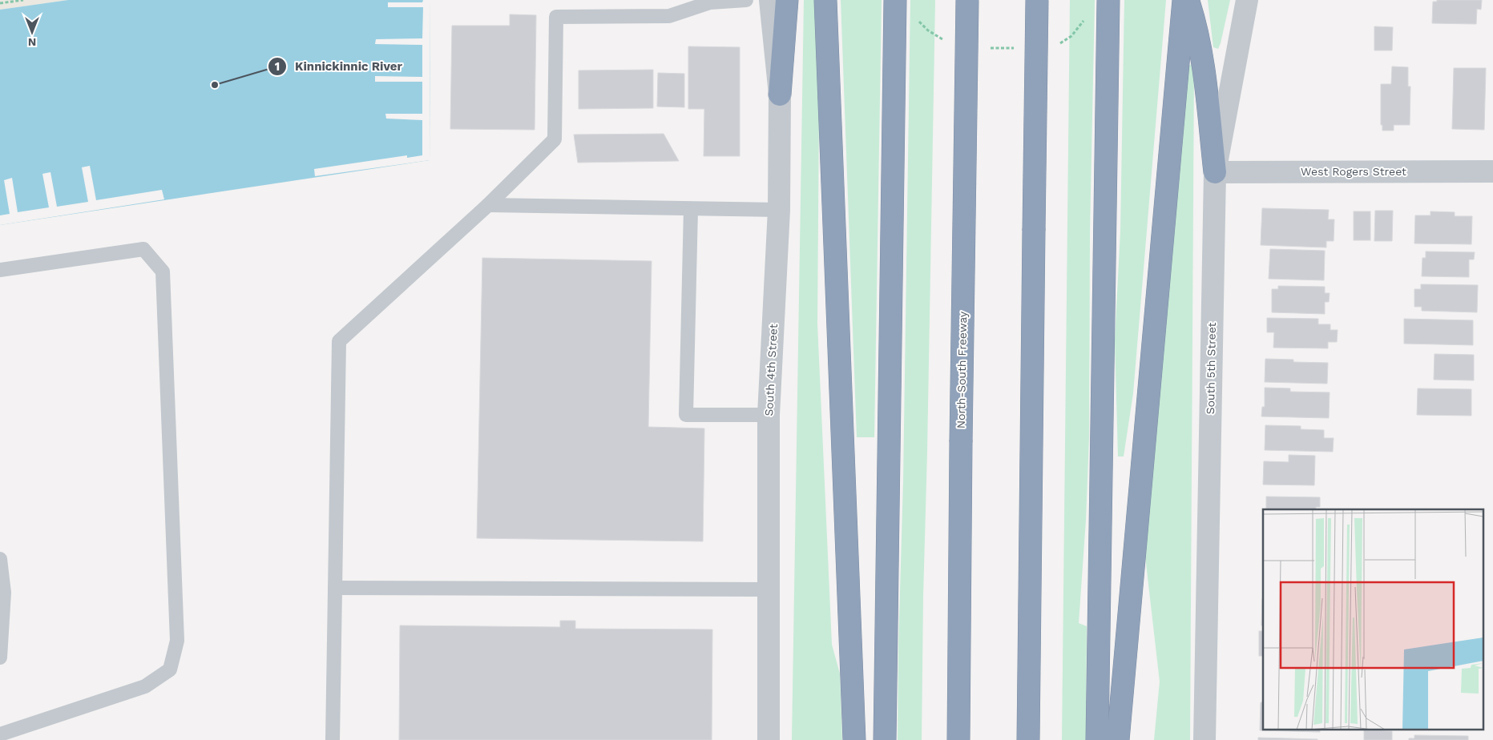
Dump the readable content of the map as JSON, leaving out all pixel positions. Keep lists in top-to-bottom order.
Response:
{
  "streets": {
    "highway": ["North-South Freeway"],
    "street": ["West Rogers Street", "South 5th Street", "South 4th Street"]
  },
  "crossings": [
    ["West Rogers Street", "South 5th Street"]
  ],
  "places": ["Kinnickinnic River"],
  "north": "bottom"
}
